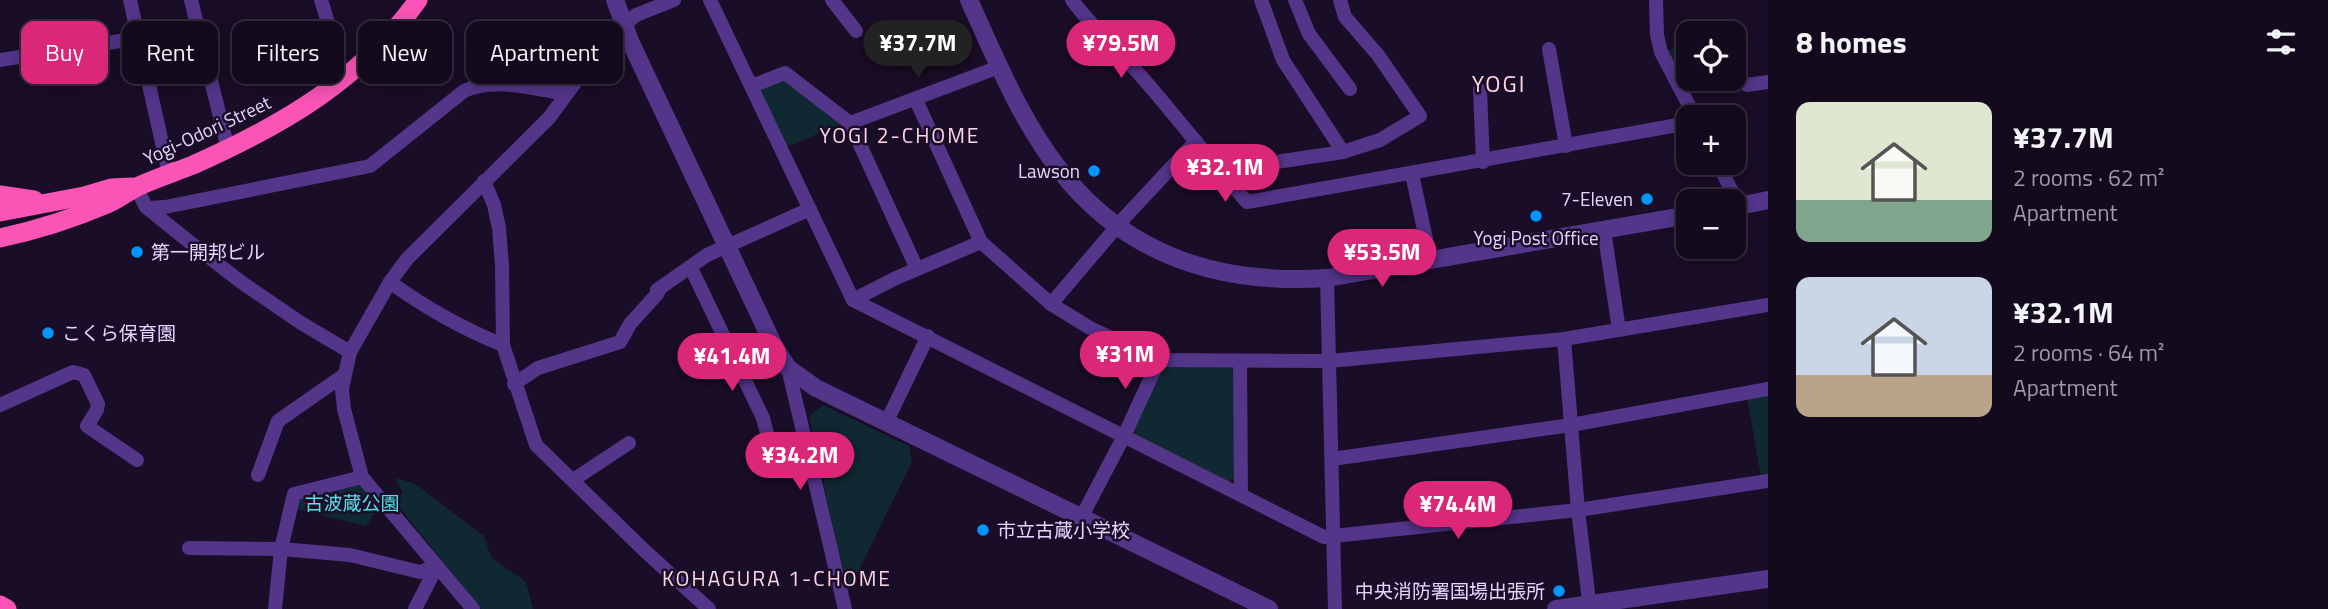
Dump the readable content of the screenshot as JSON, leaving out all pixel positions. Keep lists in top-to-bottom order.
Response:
{
  "streets": {
    "highway": ["Yogi-Odori Street"]
  },
  "districts": ["YOGI", "YOGI 2-CHOME", "KOHAGURA 1-CHOME"],
  "parks": ["古波蔵公園"],
  "places": [
    "Lawson",
    "7-Eleven",
    "Yogi Post Office",
    "第一開邦ビル",
    "こくら保育園",
    "市立古蔵小学校",
    "中央消防署国場出張所"
  ],
  "page": {
    "heading": "8 homes",
    "price": [
      "¥37.7M",
      "¥79.5M",
      "¥32.1M",
      "¥53.5M",
      "¥31M",
      "¥41.4M",
      "¥34.2M",
      "¥74.4M"
    ],
    "map_buttons": ["+", "−"],
    "chip": [
      "Buy",
      "Rent",
      "Filters",
      "New",
      "Apartment"
    ],
    "list": [
      {
        "name": "¥37.7M",
        "note": "2 rooms · 62 m² · Apartment"
      },
      {
        "name": "¥32.1M",
        "note": "2 rooms · 64 m² · Apartment"
      }
    ]
  }
}
